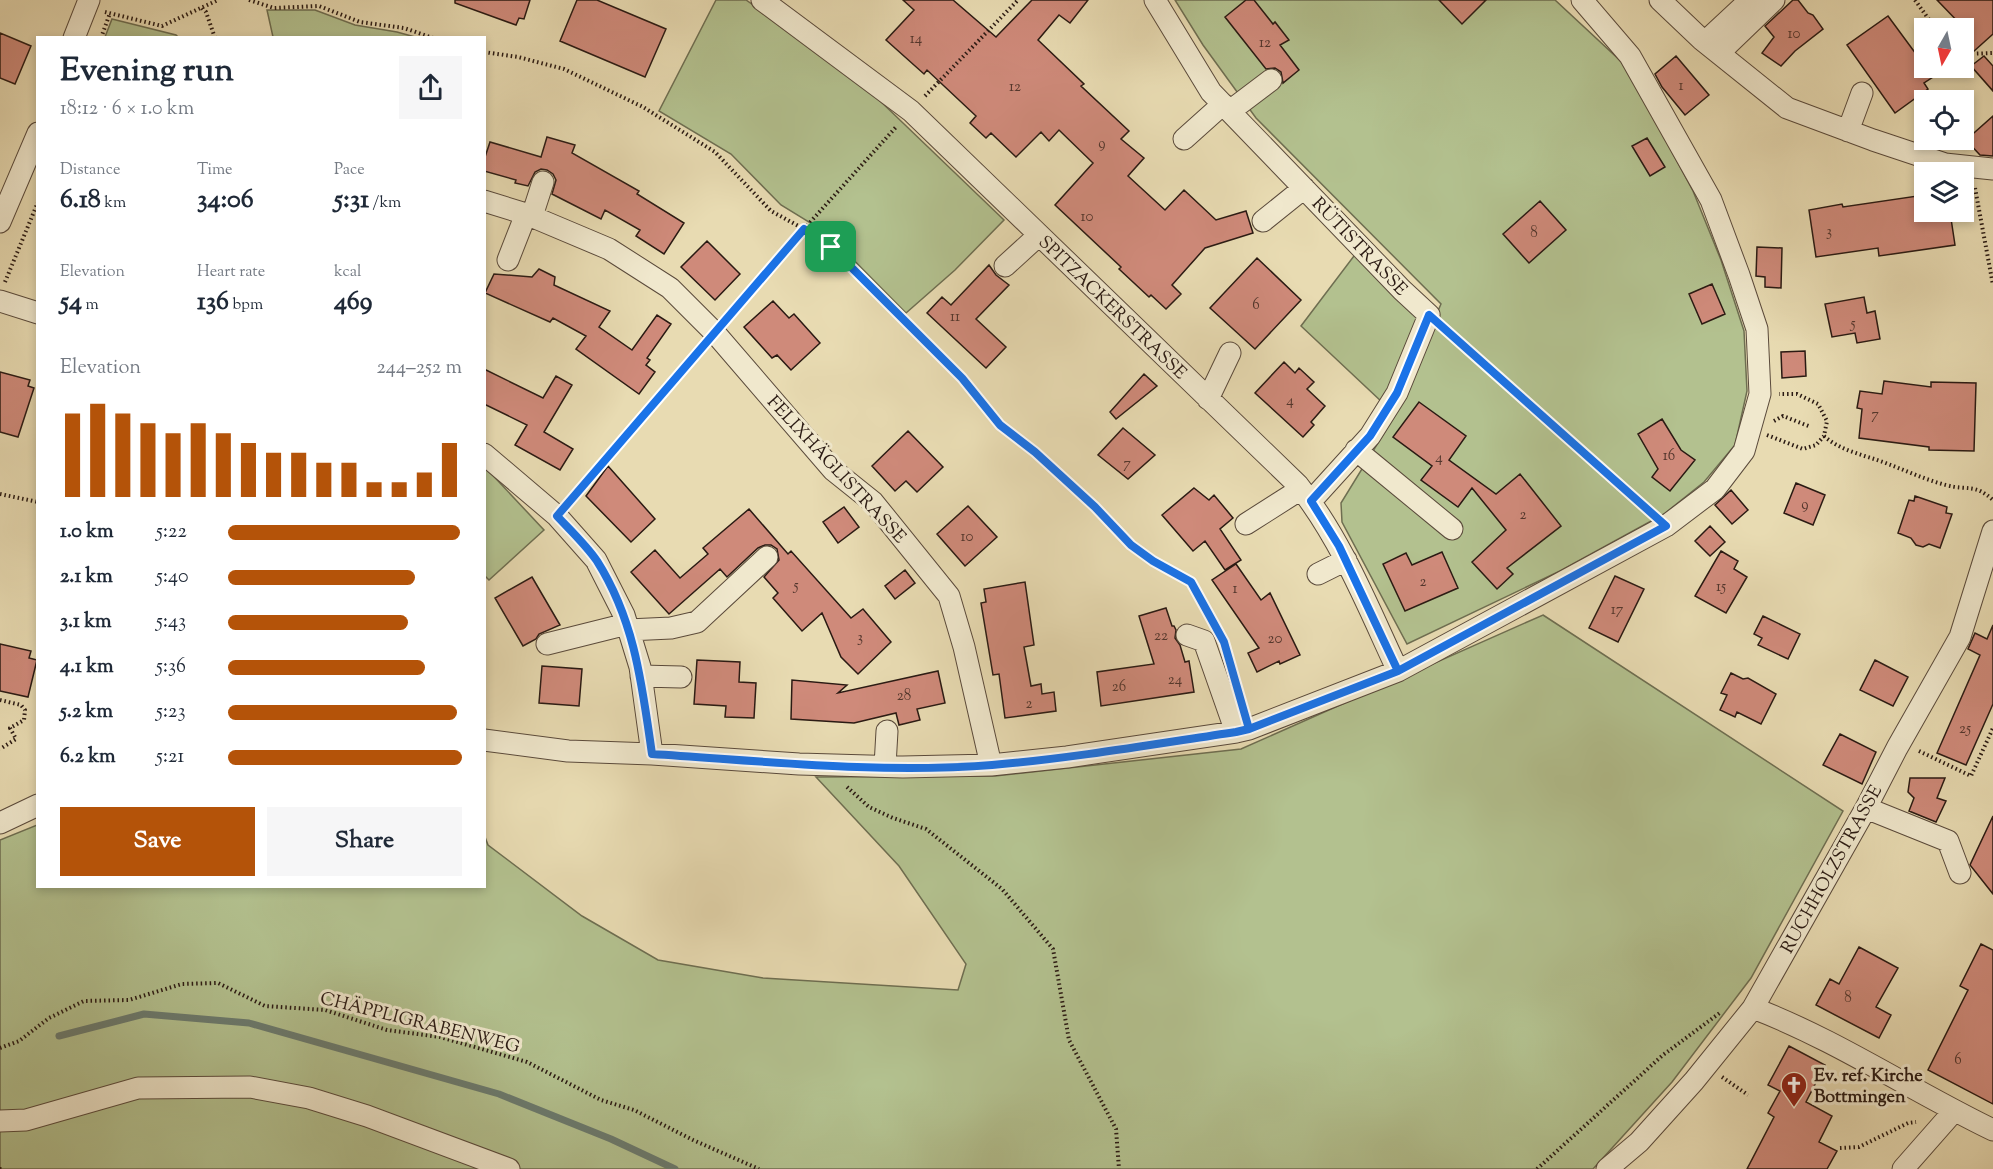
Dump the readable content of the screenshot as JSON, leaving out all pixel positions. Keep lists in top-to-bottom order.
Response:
{
  "streets": {
    "street": [
      "RÜTISTRASSE",
      "SPITZACKERSTRASSE",
      "FELIXHÄGLISTRASSE",
      "RUCHHOLZSTRASSE"
    ],
    "path": ["CHÄPPLIGRABENWEG"]
  },
  "places": {
    "church": ["Ev. ref. Kirche Bottmingen"]
  },
  "house_numbers": [
    "10",
    "14",
    "12",
    "1",
    "12",
    "9",
    "10",
    "3",
    "8",
    "6",
    "11",
    "5",
    "4",
    "7",
    "16",
    "4",
    "7",
    "9",
    "2",
    "10",
    "2",
    "5",
    "15",
    "1",
    "17",
    "22",
    "3",
    "20",
    "24",
    "26",
    "28",
    "2",
    "25",
    "8",
    "6"
  ],
  "north": "bottom",
  "page": {
    "heading": ["Evening run", "18:12 · 6 × 1.0 km"],
    "stats": [
      ["Distance", "6.18 km"],
      ["Time", "34:06"],
      ["Pace", "5:31 /km"],
      ["Elevation", "54 m"],
      ["Heart rate", "136 bpm"],
      ["kcal", "469"]
    ],
    "chart": ["Elevation", "244–252 m"],
    "list": [
      {
        "name": "1.0 km",
        "note": "5:22"
      },
      {
        "name": "2.1 km",
        "note": "5:40"
      },
      {
        "name": "3.1 km",
        "note": "5:43"
      },
      {
        "name": "4.1 km",
        "note": "5:36"
      },
      {
        "name": "5.2 km",
        "note": "5:23"
      },
      {
        "name": "6.2 km",
        "note": "5:21"
      }
    ],
    "buttons": ["Save", "Share"]
  }
}
